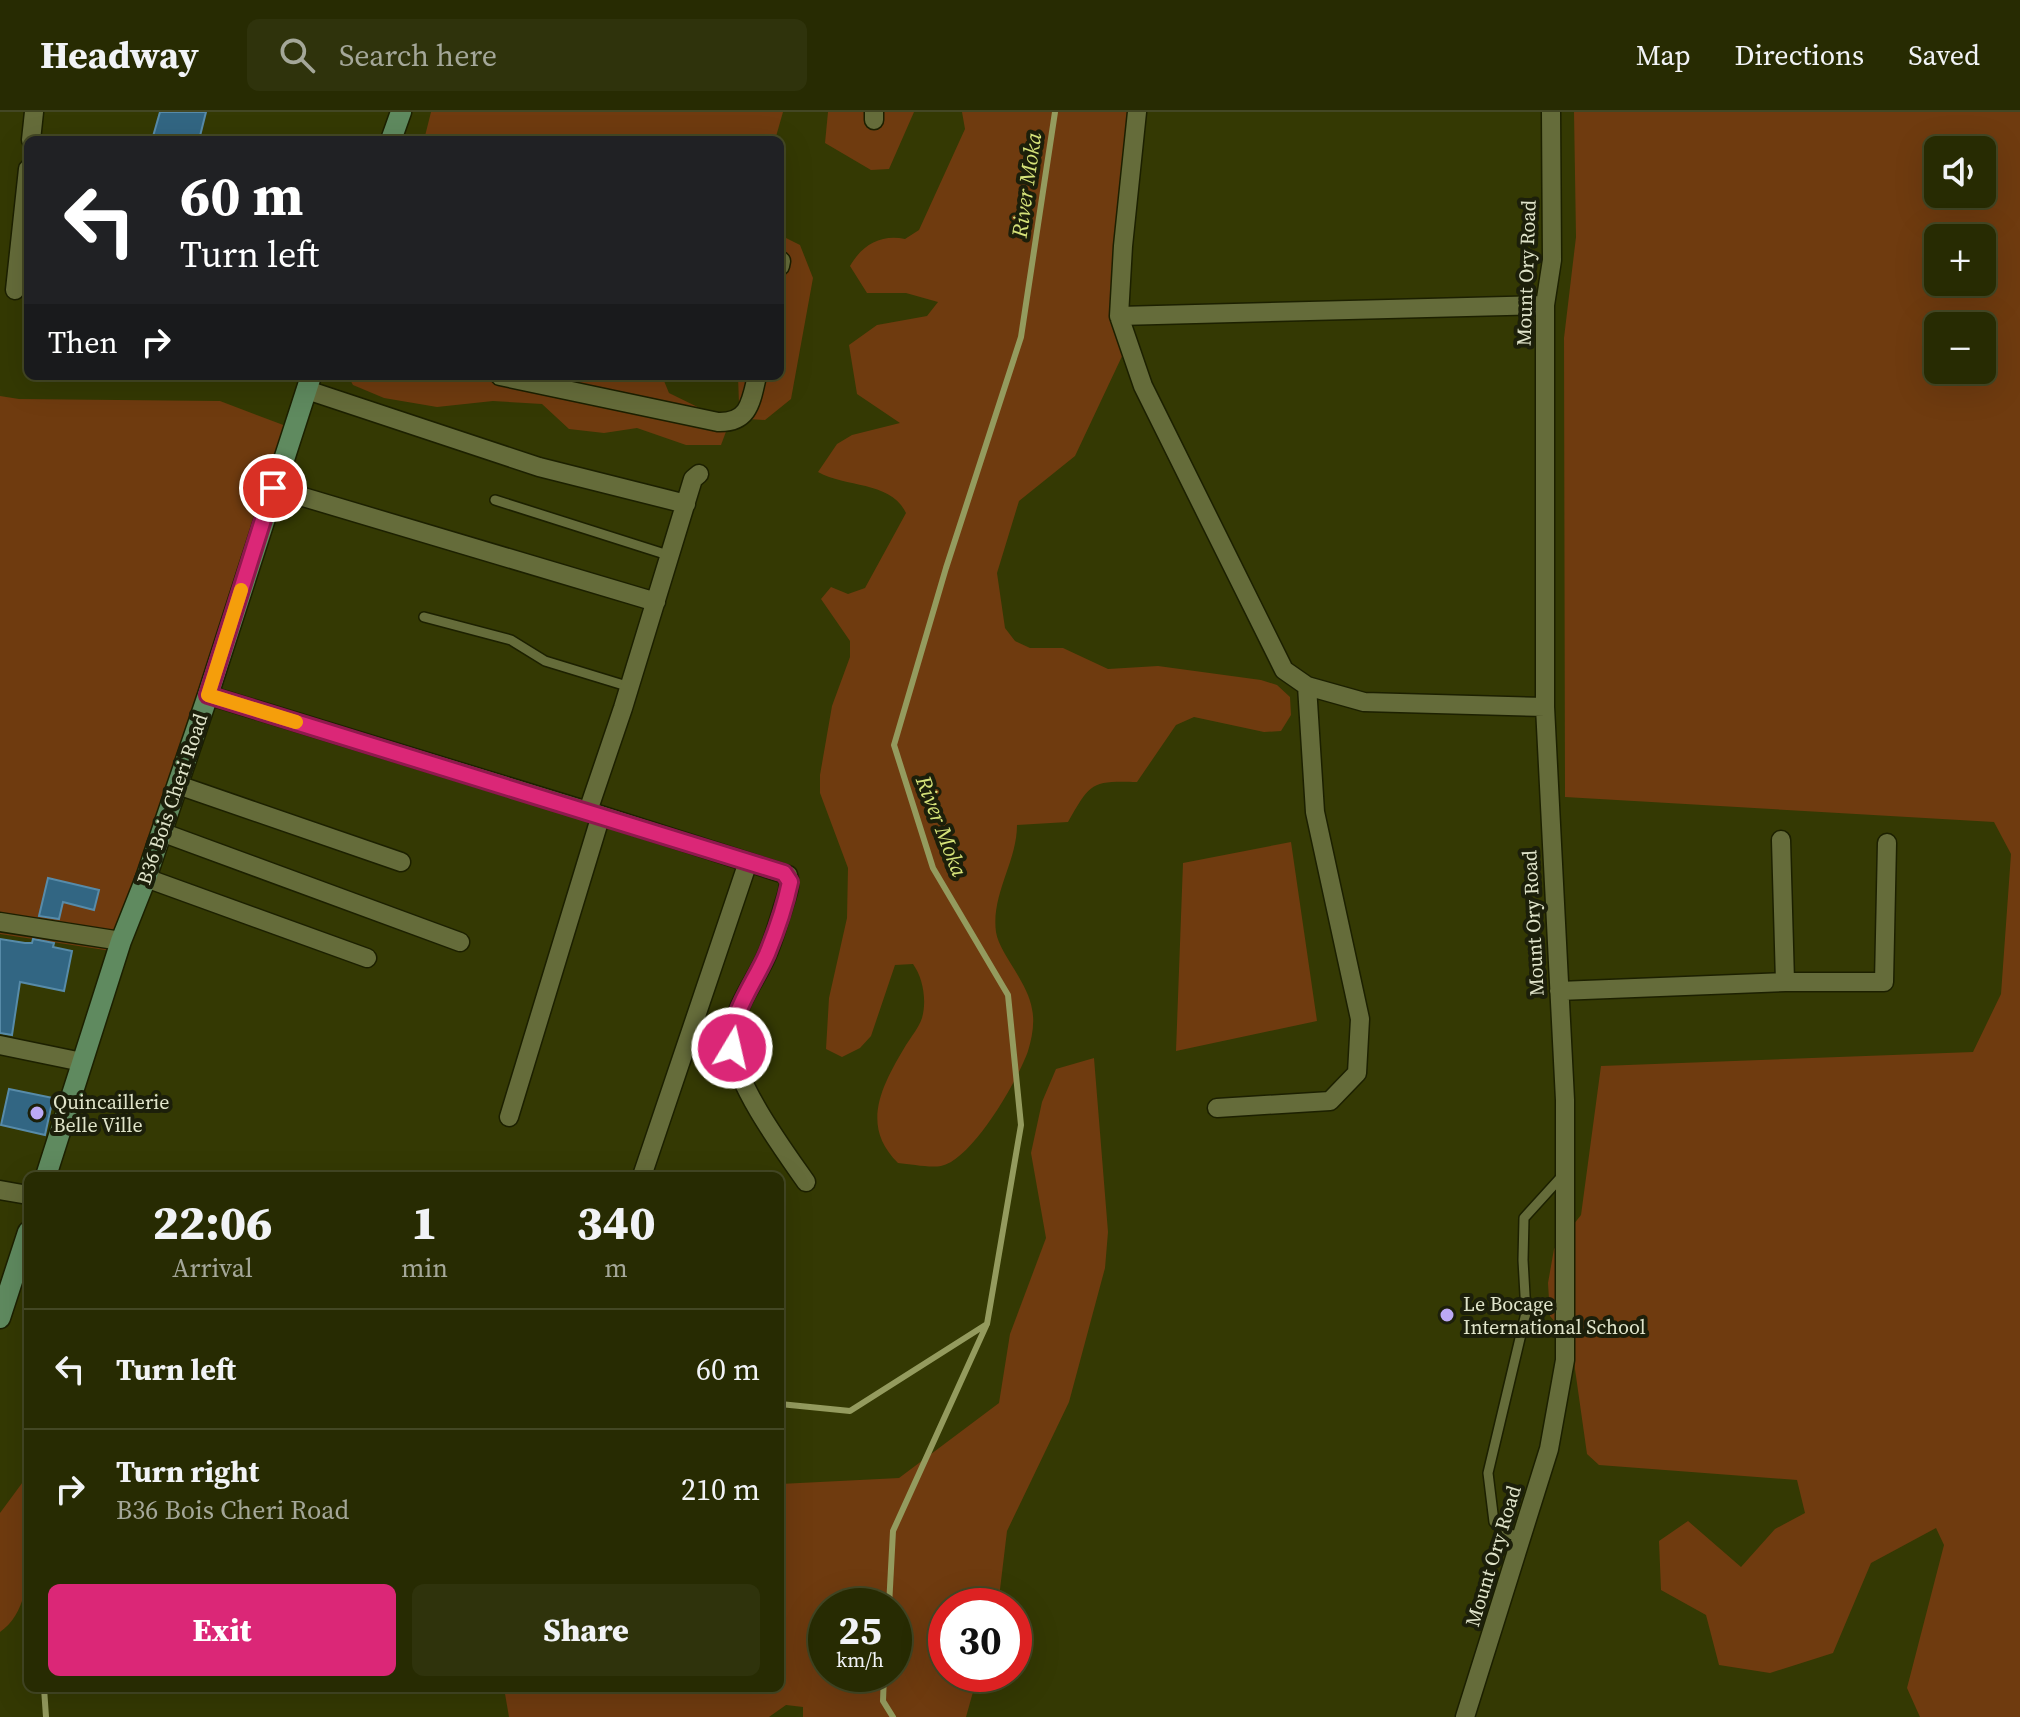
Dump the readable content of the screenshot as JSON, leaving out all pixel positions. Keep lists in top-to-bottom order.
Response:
{
  "streets": {
    "main road": ["B36 Bois Cheri Road"],
    "street": ["Mount Ory Road"]
  },
  "water": ["River Moka"],
  "places": ["Quincaillerie Belle Ville", "Le Bocage International School"],
  "page": {
    "header": "Headway",
    "search": "Search here",
    "nav": ["Map", "Directions", "Saved"],
    "map_buttons": ["+", "−"],
    "turn": ["60 m", "Turn left"],
    "then": "Then",
    "eta": [
      "22:06",
      "Arrival",
      "1",
      "min",
      "340",
      "m"
    ],
    "list": [
      {
        "name": "Turn left",
        "value": "60 m"
      },
      {
        "name": "Turn right",
        "note": "B36 Bois Cheri Road",
        "value": "210 m"
      }
    ],
    "buttons": ["Exit", "Share"],
    "speed": "25 km/h",
    "limit": "30"
  }
}
